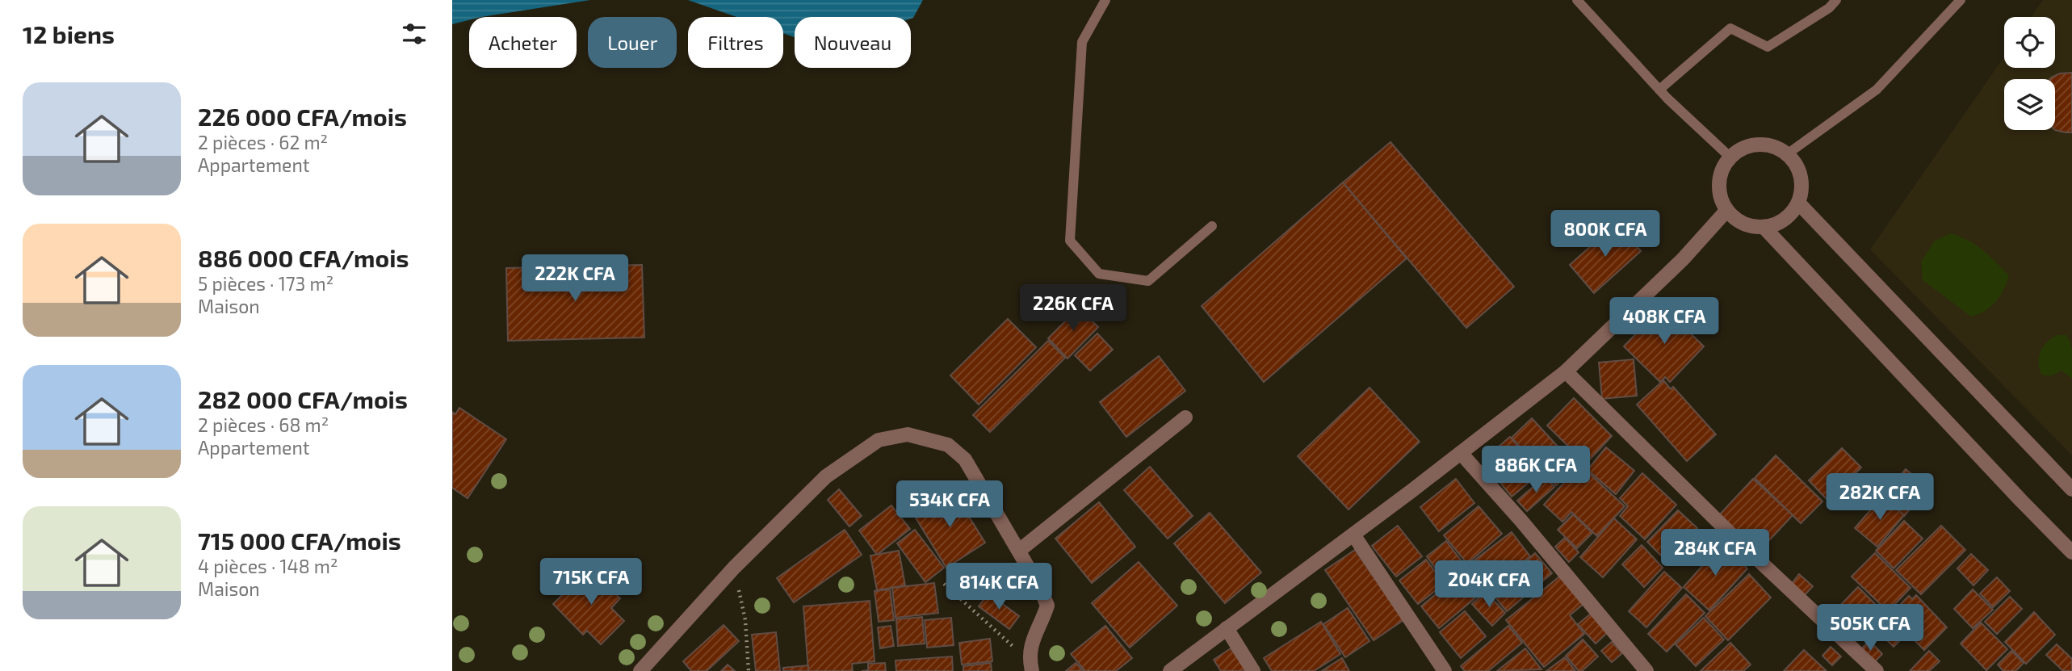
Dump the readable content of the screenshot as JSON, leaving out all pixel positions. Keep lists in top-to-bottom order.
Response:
{
  "page": {
    "heading": "12 biens",
    "chip": [
      "Acheter",
      "Louer",
      "Filtres",
      "Nouveau"
    ],
    "list": [
      {
        "name": "226 000 CFA/mois",
        "note": "2 pièces · 62 m² · Appartement"
      },
      {
        "name": "886 000 CFA/mois",
        "note": "5 pièces · 173 m² · Maison"
      },
      {
        "name": "282 000 CFA/mois",
        "note": "2 pièces · 68 m² · Appartement"
      },
      {
        "name": "715 000 CFA/mois",
        "note": "4 pièces · 148 m² · Maison"
      }
    ],
    "price": [
      "800K CFA",
      "222K CFA",
      "226K CFA",
      "408K CFA",
      "886K CFA",
      "282K CFA",
      "534K CFA",
      "284K CFA",
      "715K CFA",
      "204K CFA",
      "814K CFA",
      "505K CFA"
    ]
  }
}
